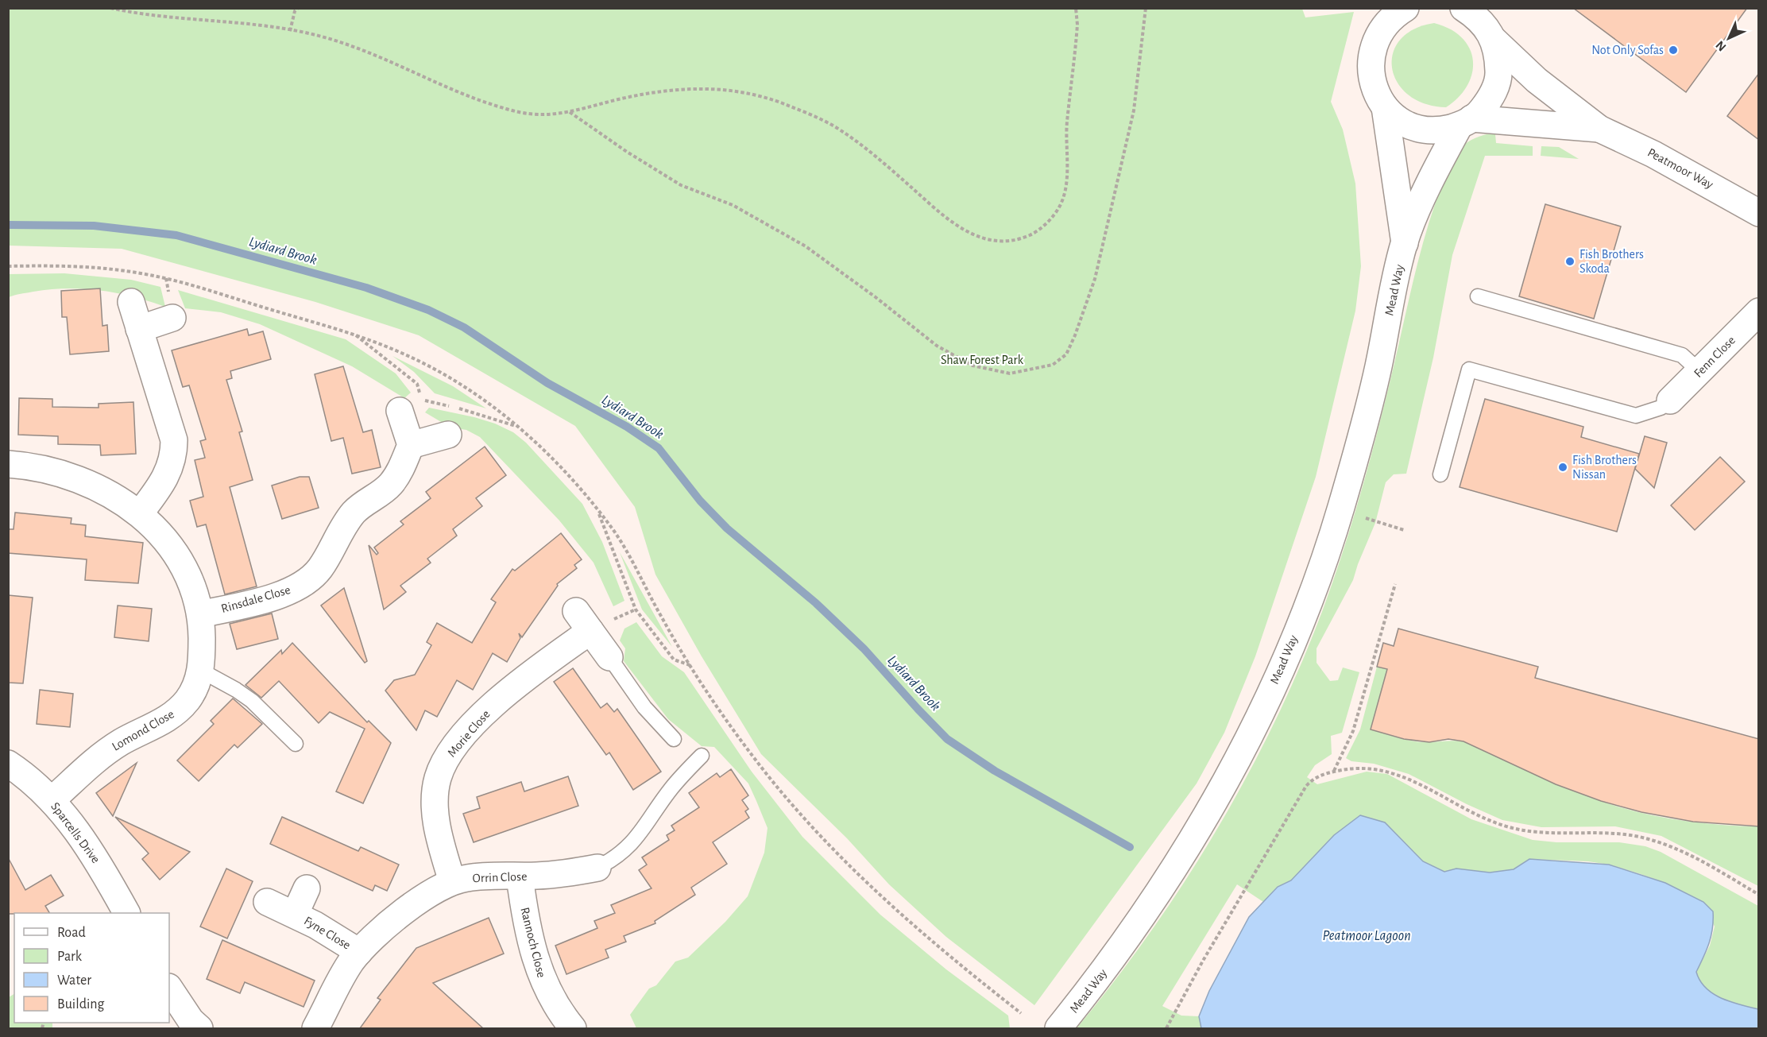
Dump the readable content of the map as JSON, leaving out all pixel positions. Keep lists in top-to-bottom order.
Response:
{
  "streets": {
    "street": [
      "Peatmoor Way",
      "Mead Way",
      "Fenn Close",
      "Rinsdale Close",
      "Lomond Close",
      "Morie Close",
      "Sparcells Drive",
      "Orrin Close",
      "Fyne Close",
      "Rannoch Close"
    ]
  },
  "crossings": [
    ["Peatmoor Way", "Mead Way"],
    ["Rinsdale Close", "Lomond Close"],
    ["Lomond Close", "Sparcells Drive"],
    ["Morie Close", "Orrin Close"],
    ["Orrin Close", "Fyne Close"],
    ["Orrin Close", "Rannoch Close"]
  ],
  "water": ["Lydiard Brook", "Peatmoor Lagoon"],
  "parks": ["Shaw Forest Park"],
  "places": ["Not Only Sofas", "Fish Brothers Skoda", "Fish Brothers Nissan"],
  "legend": [
    "Road",
    "Park",
    "Water",
    "Building"
  ],
  "north": "bottom left"
}
